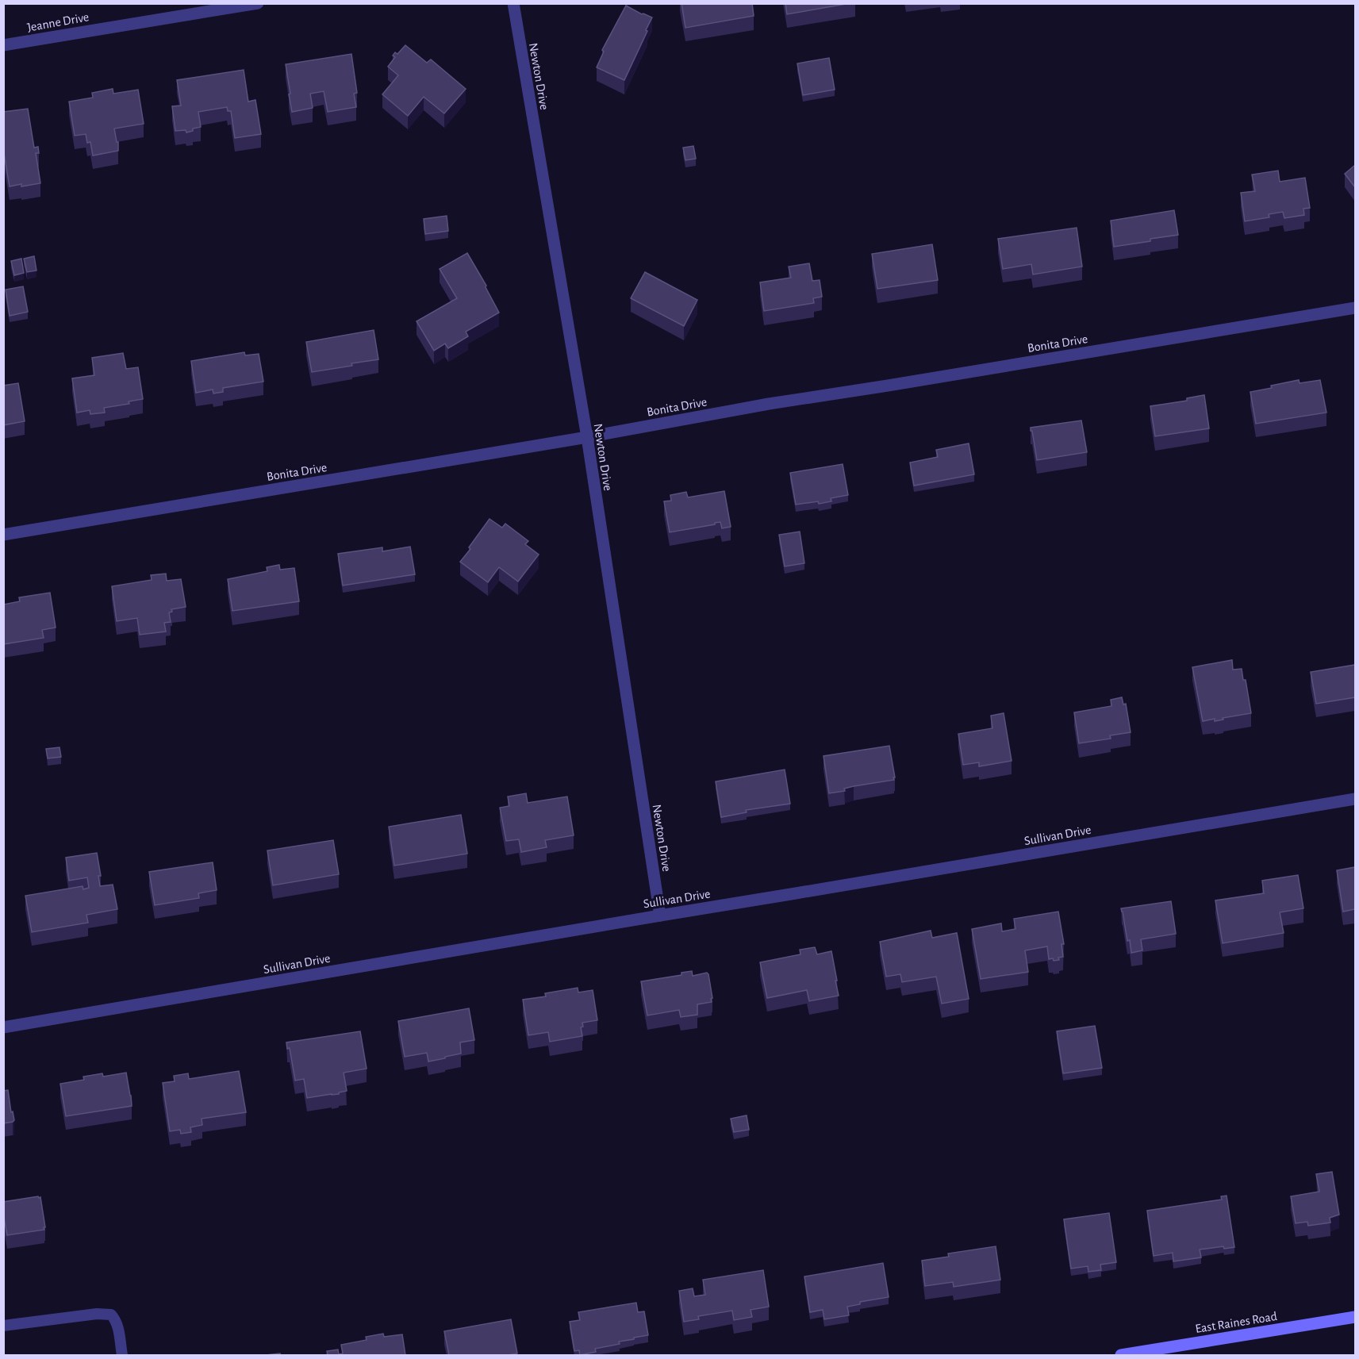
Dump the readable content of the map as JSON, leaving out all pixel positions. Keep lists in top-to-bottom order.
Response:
{
  "streets": {
    "main road": ["East Raines Road"],
    "street": [
      "Jeanne Drive",
      "Newton Drive",
      "Bonita Drive",
      "Sullivan Drive"
    ]
  },
  "crossings": [
    ["Newton Drive", "Bonita Drive"],
    ["Newton Drive", "Sullivan Drive"]
  ]
}
